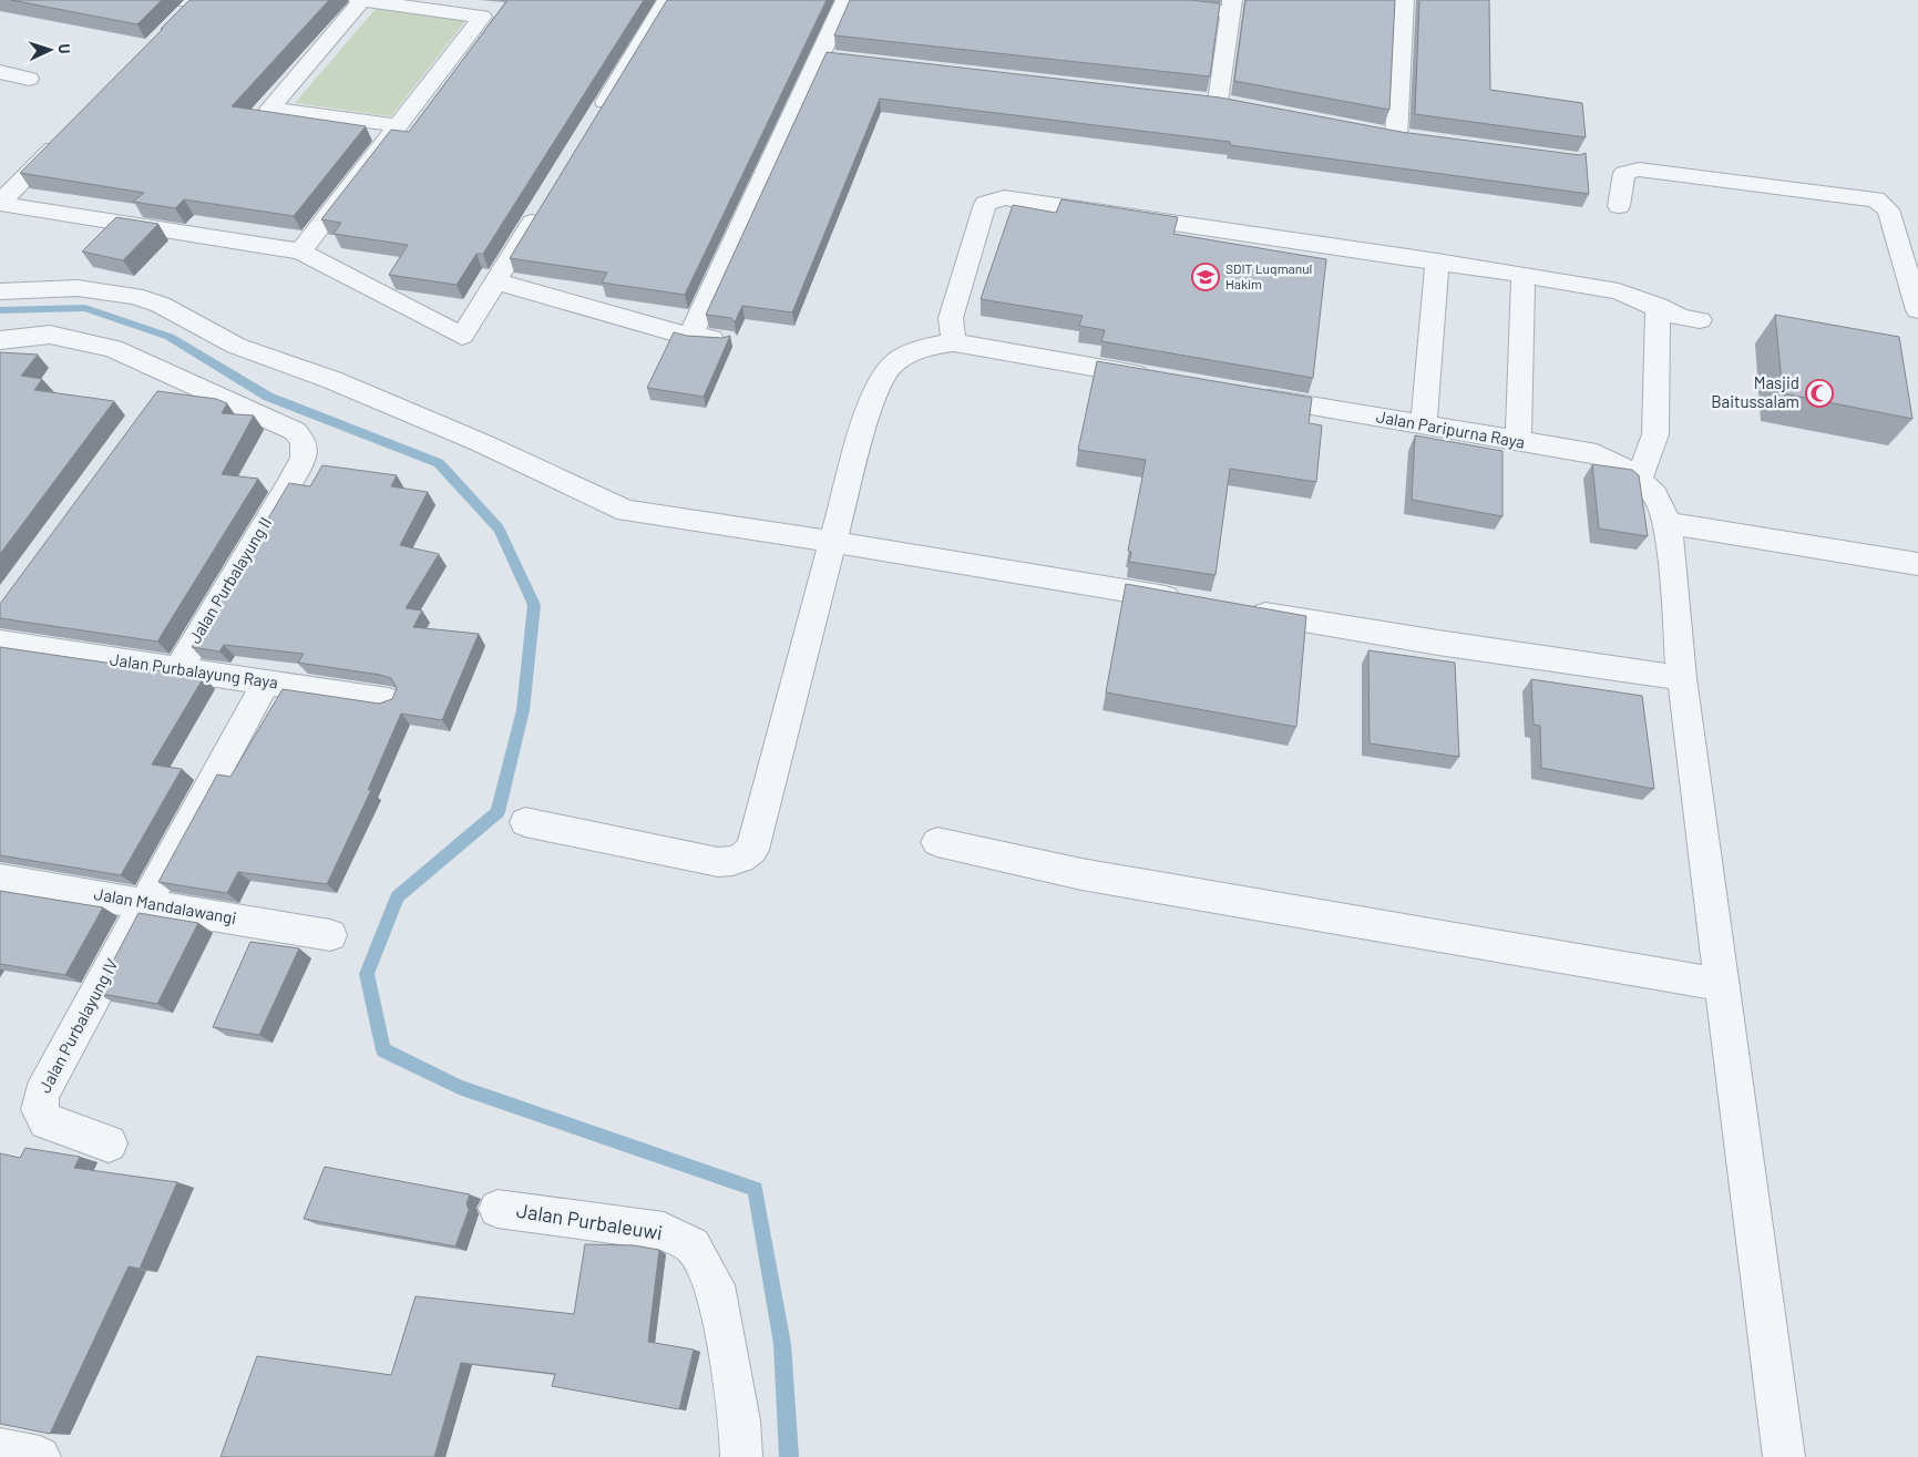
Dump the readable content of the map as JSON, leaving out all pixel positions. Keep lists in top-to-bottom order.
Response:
{
  "streets": {
    "street": [
      "Jalan Paripurna Raya",
      "Jalan Purbalayung II",
      "Jalan Purbalayung Raya",
      "Jalan Mandalawangi",
      "Jalan Purbalayung IV",
      "Jalan Purbaleuwi"
    ]
  },
  "crossings": [
    ["Jalan Purbalayung II", "Jalan Purbalayung Raya"],
    ["Jalan Purbalayung Raya", "Jalan Purbalayung IV"],
    ["Jalan Mandalawangi", "Jalan Purbalayung IV"]
  ],
  "places": {
    "school or university": ["SDIT Luqmanul Hakim"],
    "mosque": ["Masjid Baitussalam"]
  },
  "north": "right"
}
